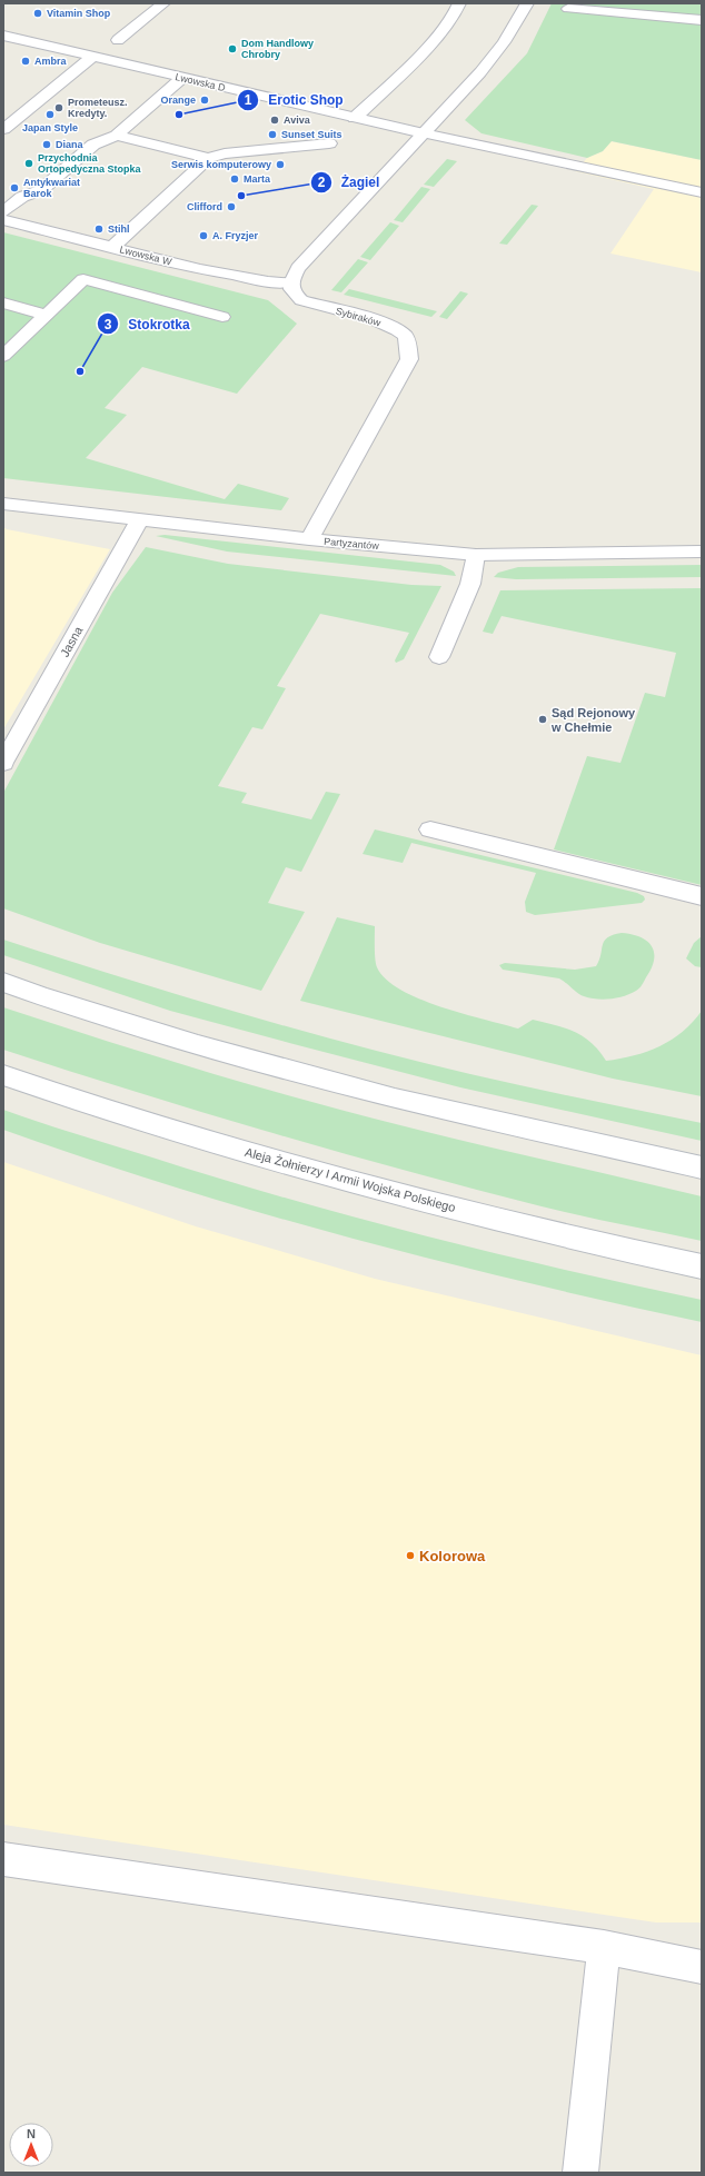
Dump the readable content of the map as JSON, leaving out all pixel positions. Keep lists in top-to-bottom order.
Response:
{
  "streets": {
    "street": [
      "Lwowska D",
      "Lwowska W",
      "Sybiraków",
      "Partyzantów",
      "Jasna",
      "Aleja Żołnierzy I Armii Wojska Polskiego"
    ]
  },
  "crossings": [
    ["Lwowska W", "Sybiraków"],
    ["Sybiraków", "Partyzantów"],
    ["Partyzantów", "Jasna"]
  ],
  "places": [
    "Vitamin Shop",
    "Dom Handlowy Chrobry",
    "Ambra",
    "Orange",
    "Prometeusz. Kredyty.",
    "Japan Style",
    "Erotic Shop",
    "Aviva",
    "Sunset Suits",
    "Diana",
    "Przychodnia Ortopedyczna Stopka",
    "Serwis komputerowy",
    "Marta",
    "Antykwariat Barok",
    "Żagiel",
    "Clifford",
    "Stihl",
    "A. Fryzjer",
    "Stokrotka",
    "Sąd Rejonowy w Chełmie",
    "Kolorowa"
  ],
  "north": "top"
}
